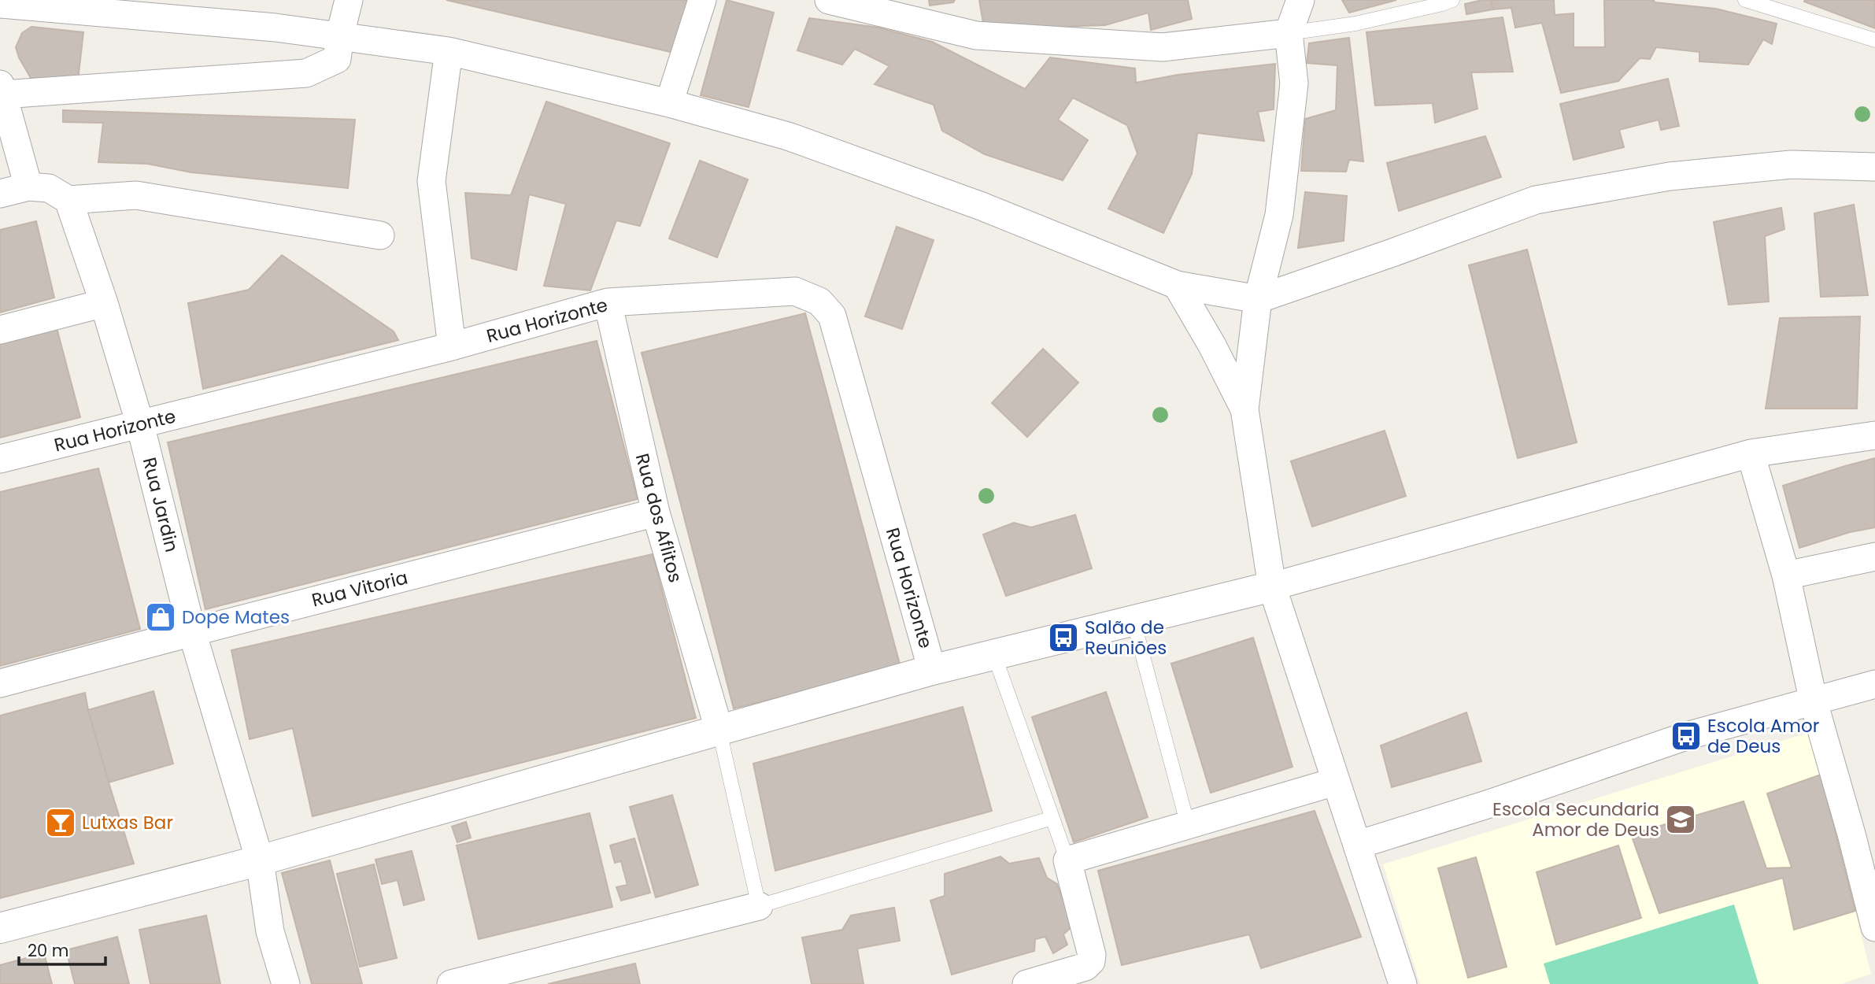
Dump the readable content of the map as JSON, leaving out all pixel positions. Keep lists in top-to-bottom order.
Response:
{
  "streets": {
    "street": [
      "Rua Horizonte",
      "Rua Jardin",
      "Rua dos Aflitos",
      "Rua Vitoria"
    ]
  },
  "crossings": [
    ["Rua Horizonte", "Rua Jardin"],
    ["Rua Horizonte", "Rua dos Aflitos"],
    ["Rua Jardin", "Rua Vitoria"],
    ["Rua dos Aflitos", "Rua Vitoria"]
  ],
  "places": {
    "shop": ["Dope Mates"],
    "bus stop": ["Salão de Reuniões", "Escola Amor de Deus"],
    "school or university": ["Escola Secundaria Amor de Deus"],
    "bar": ["Lutxas Bar"]
  },
  "scale_bar": "20 m"
}
